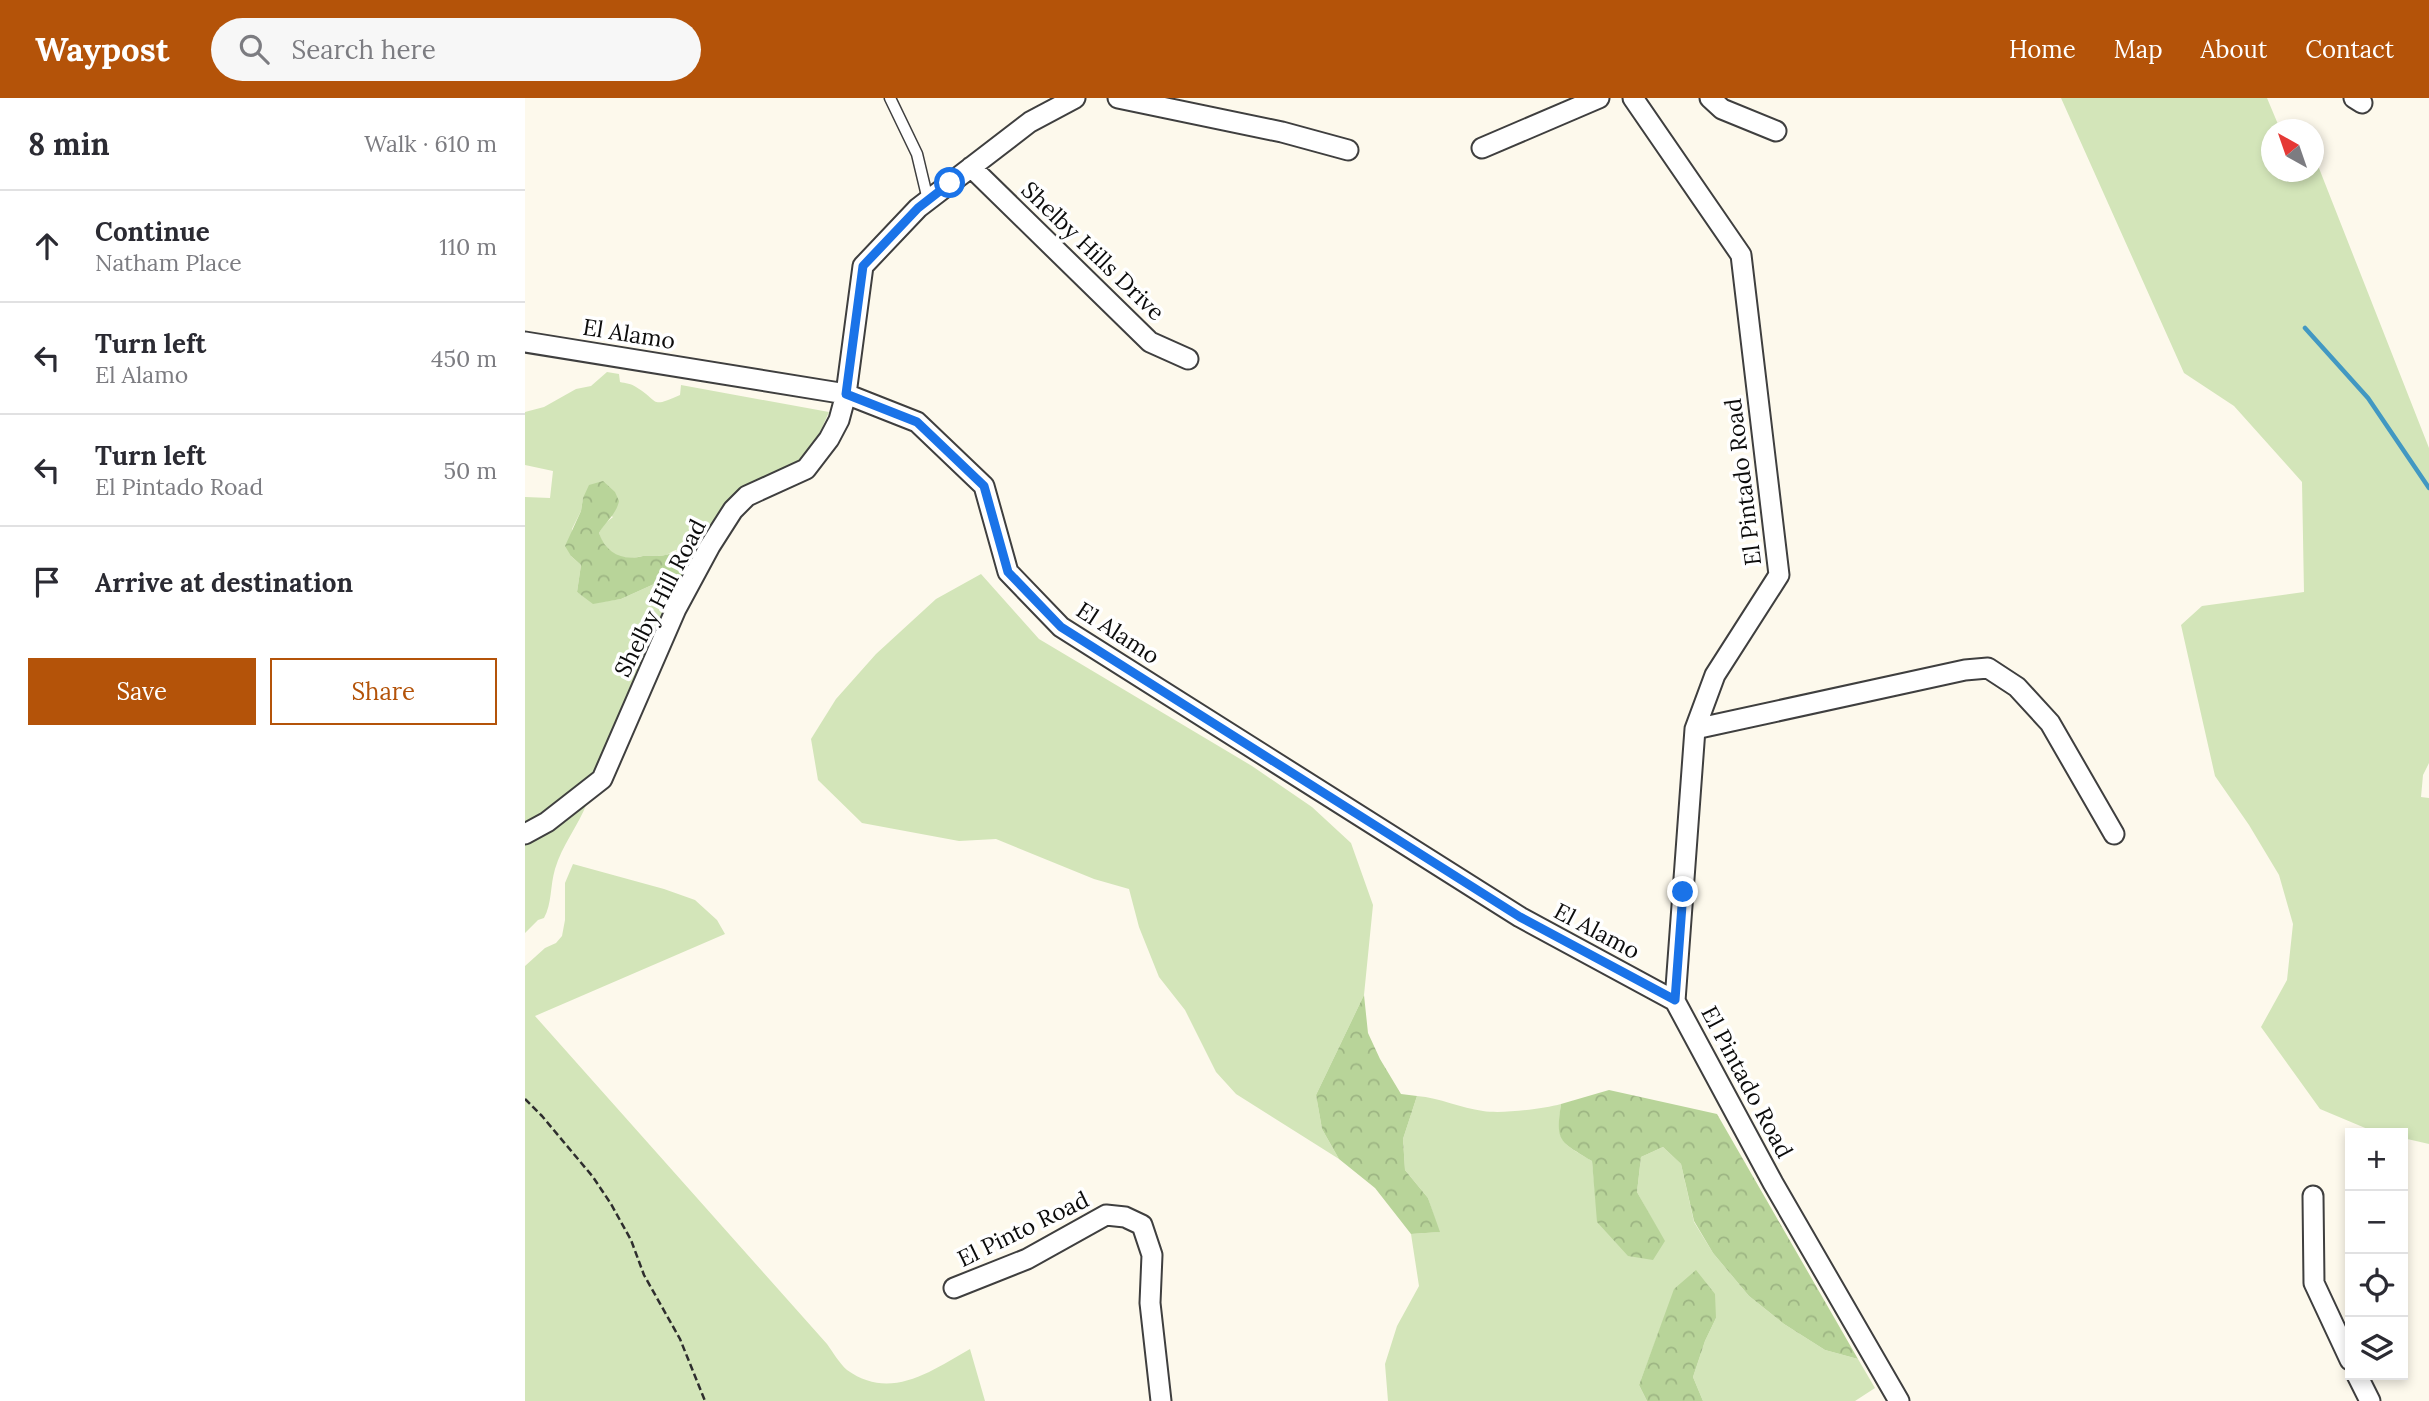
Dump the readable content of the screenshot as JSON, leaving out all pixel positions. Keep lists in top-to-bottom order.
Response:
{
  "streets": {
    "street": [
      "Shelby Hills Drive",
      "El Alamo",
      "El Pintado Road",
      "Shelby Hill Road",
      "El Pinto Road"
    ]
  },
  "crossings": [
    ["Shelby Hills Drive", "Shelby Hill Road"],
    ["El Alamo", "El Pintado Road"],
    ["El Alamo", "Shelby Hill Road"]
  ],
  "north": "top left",
  "page": {
    "header": "Waypost",
    "search": "Search here",
    "nav": [
      "Home",
      "Map",
      "About",
      "Contact"
    ],
    "heading": ["8 min", "Walk · 610 m"],
    "list": [
      ["Continue", "Natham Place", "110 m"],
      ["Turn left", "El Alamo", "450 m"],
      ["Turn left", "El Pintado Road", "50 m"],
      "Arrive at destination"
    ],
    "buttons": ["Save", "Share"],
    "map_buttons": ["+", "−"]
  }
}
